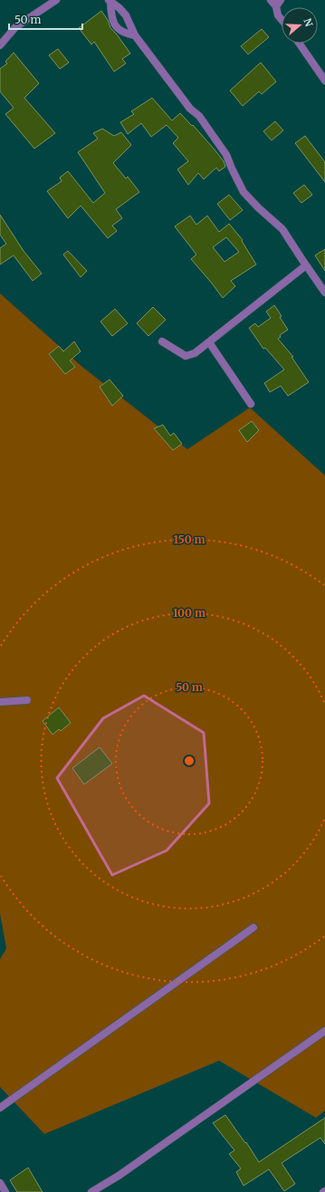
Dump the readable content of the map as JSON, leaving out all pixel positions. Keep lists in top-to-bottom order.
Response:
{
  "scale_bar": "50 m",
  "north": "right",
  "rings": ["150 m", "100 m", "50 m"]
}
